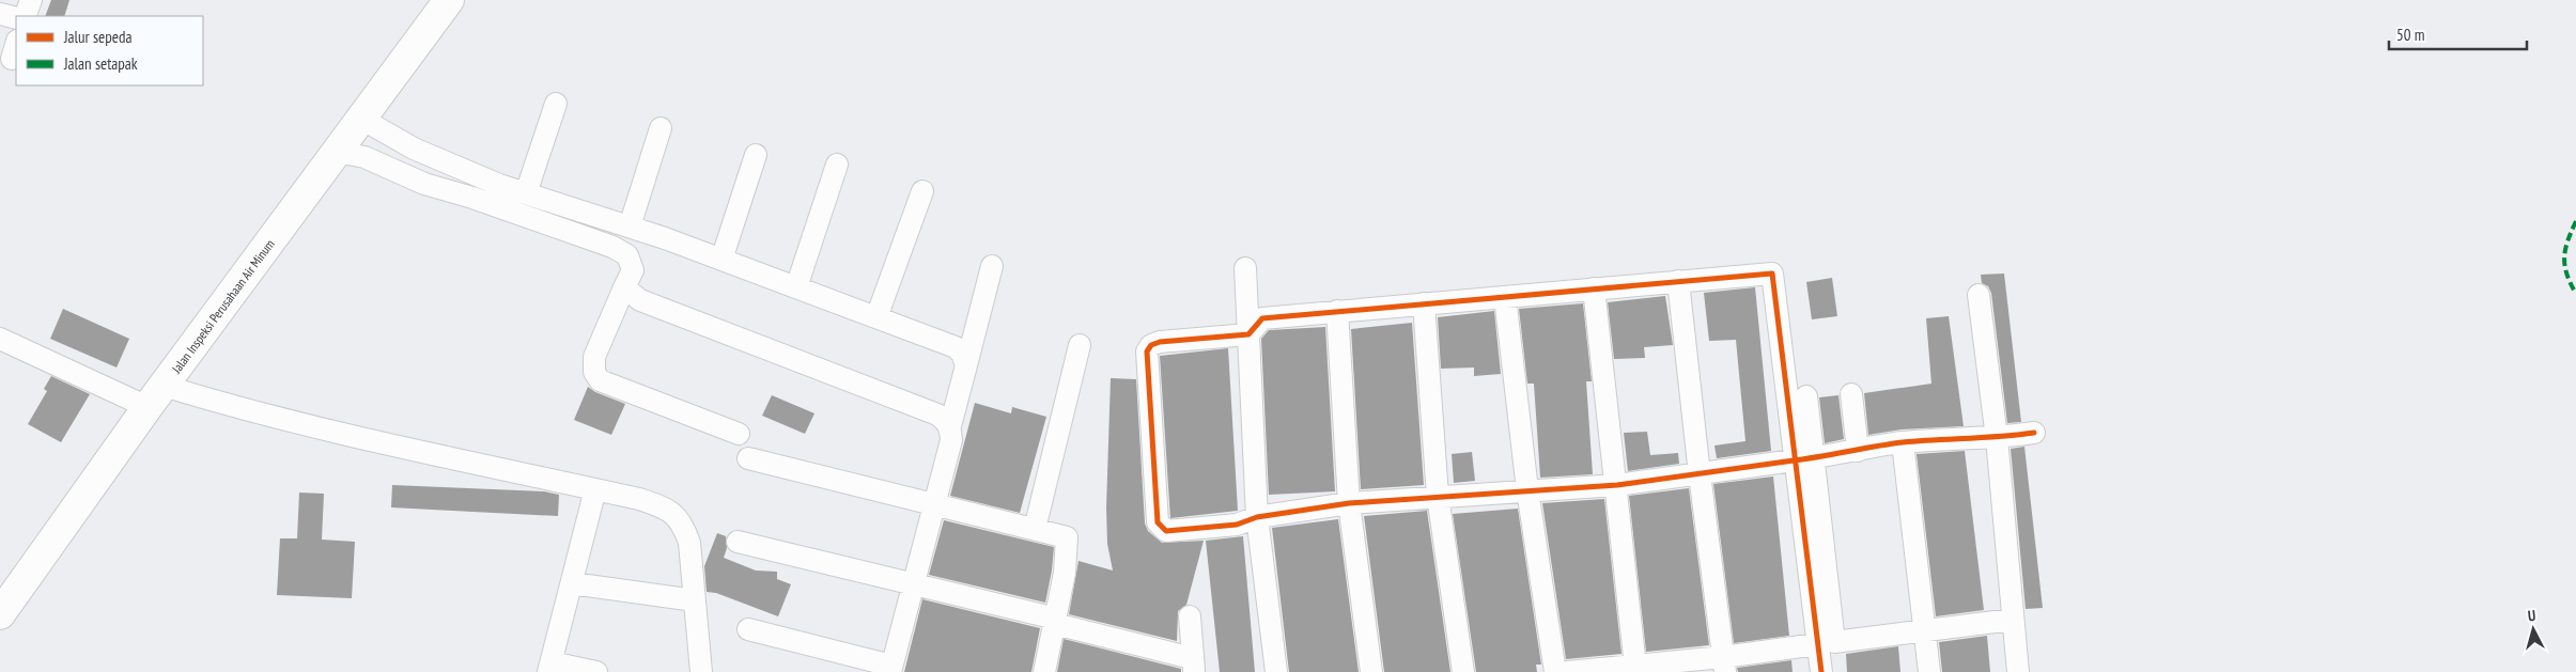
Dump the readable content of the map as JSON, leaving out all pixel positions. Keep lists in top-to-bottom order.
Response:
{
  "streets": {
    "street": ["Jalan Inspeksi Perusahaan Air Minum"]
  },
  "legend": ["Jalur sepeda", "Jalan setapak"],
  "scale_bar": "50 m",
  "north": "top"
}
